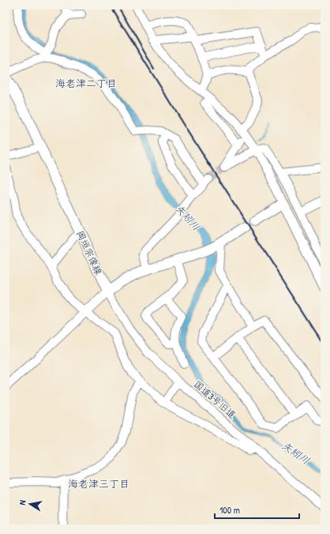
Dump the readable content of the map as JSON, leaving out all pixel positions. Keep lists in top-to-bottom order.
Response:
{
  "streets": {
    "main road": ["岡垣宗像線"],
    "street": ["国道3号旧道"]
  },
  "crossings": [
    ["岡垣宗像線", "国道3号旧道"]
  ],
  "districts": ["海老津二丁目", "海老津三丁目"],
  "water": ["矢矧川"],
  "scale_bar": "100 m",
  "north": "left"
}
